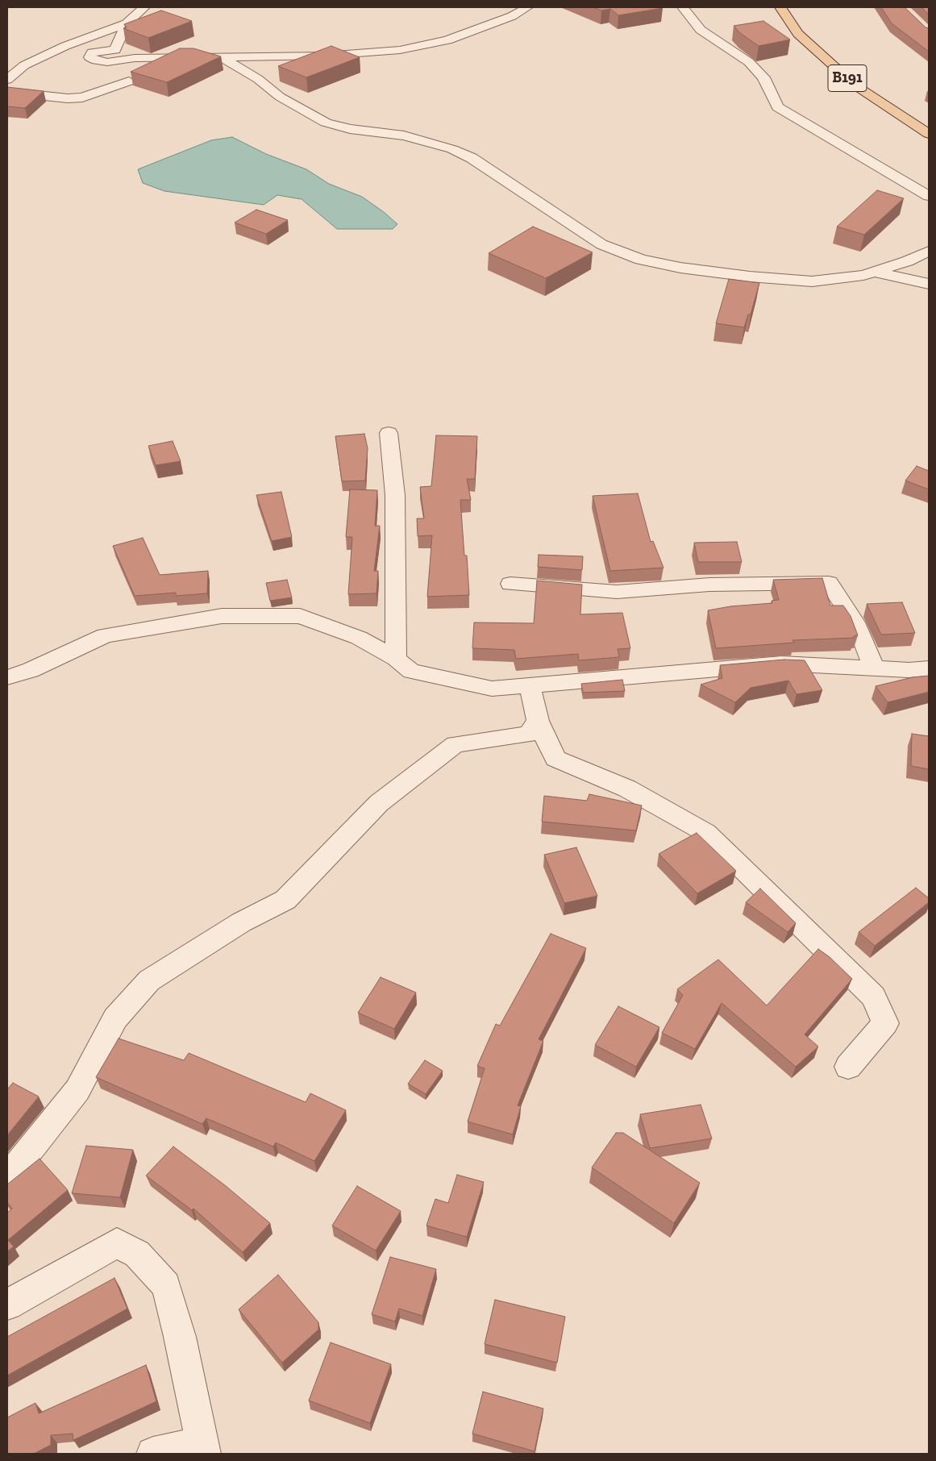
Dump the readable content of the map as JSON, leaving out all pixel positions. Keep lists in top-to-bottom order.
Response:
{
  "streets": {
    "main road": ["B191"]
  }
}
